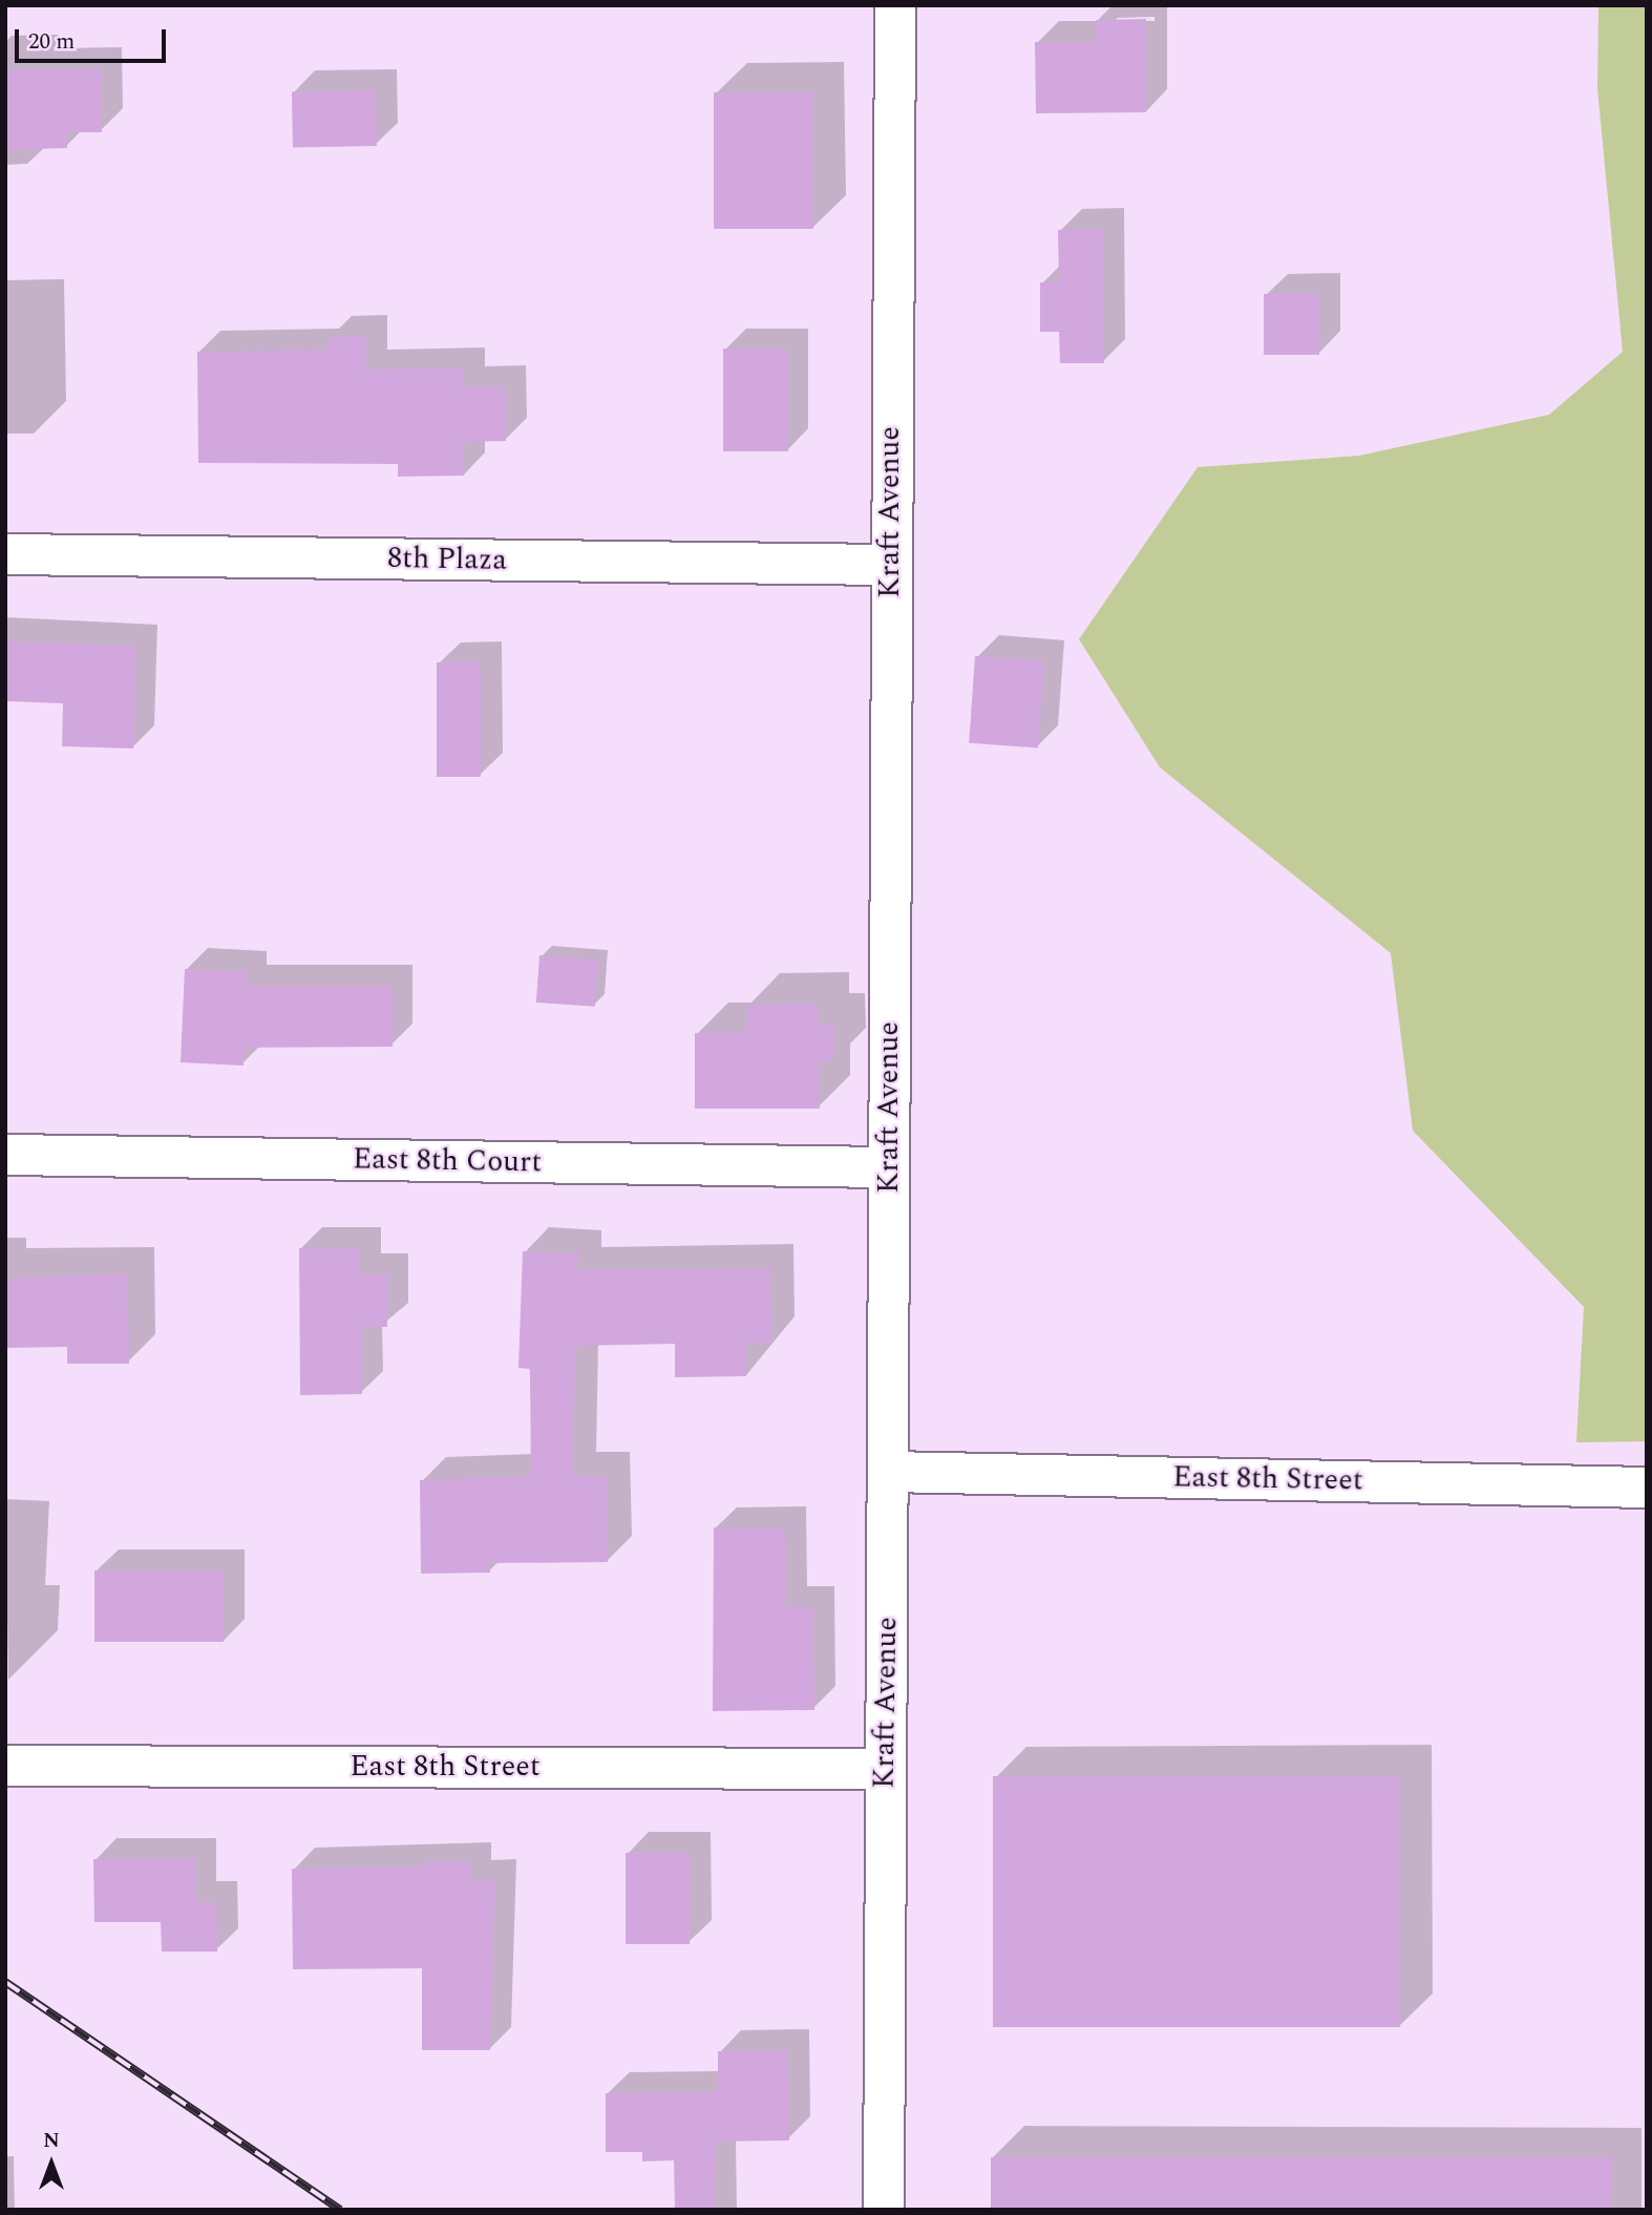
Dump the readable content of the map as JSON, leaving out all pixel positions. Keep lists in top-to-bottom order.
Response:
{
  "streets": {
    "street": [
      "Kraft Avenue",
      "8th Plaza",
      "East 8th Court",
      "East 8th Street"
    ]
  },
  "crossings": [
    ["Kraft Avenue", "8th Plaza"],
    ["Kraft Avenue", "East 8th Court"],
    ["Kraft Avenue", "East 8th Street"]
  ],
  "scale_bar": "20 m",
  "north": "top"
}
